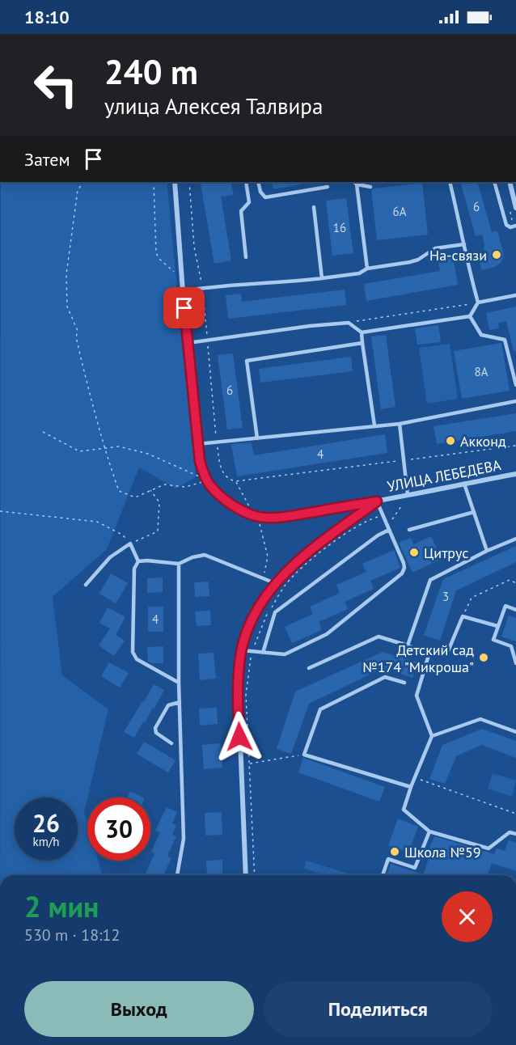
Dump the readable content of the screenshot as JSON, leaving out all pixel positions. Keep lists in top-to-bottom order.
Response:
{
  "streets": {
    "street": ["УЛИЦА ЛЕБЕДЕВА"]
  },
  "places": [
    "На-связи",
    "Акконд",
    "Цитрус",
    "Детский сад №174 \"Микроша\"",
    "Школа №59"
  ],
  "house_numbers": [
    "6",
    "6А",
    "16",
    "8А",
    "6",
    "4",
    "3",
    "4"
  ],
  "page": {
    "status": "18:10",
    "turn": ["240 m", "улица Алексея Талвира"],
    "then": "Затем",
    "speed": "26 km/h",
    "limit": "30",
    "heading": ["2 мин", "530 m · 18:12"],
    "buttons": ["Выход", "Поделиться"]
  }
}
